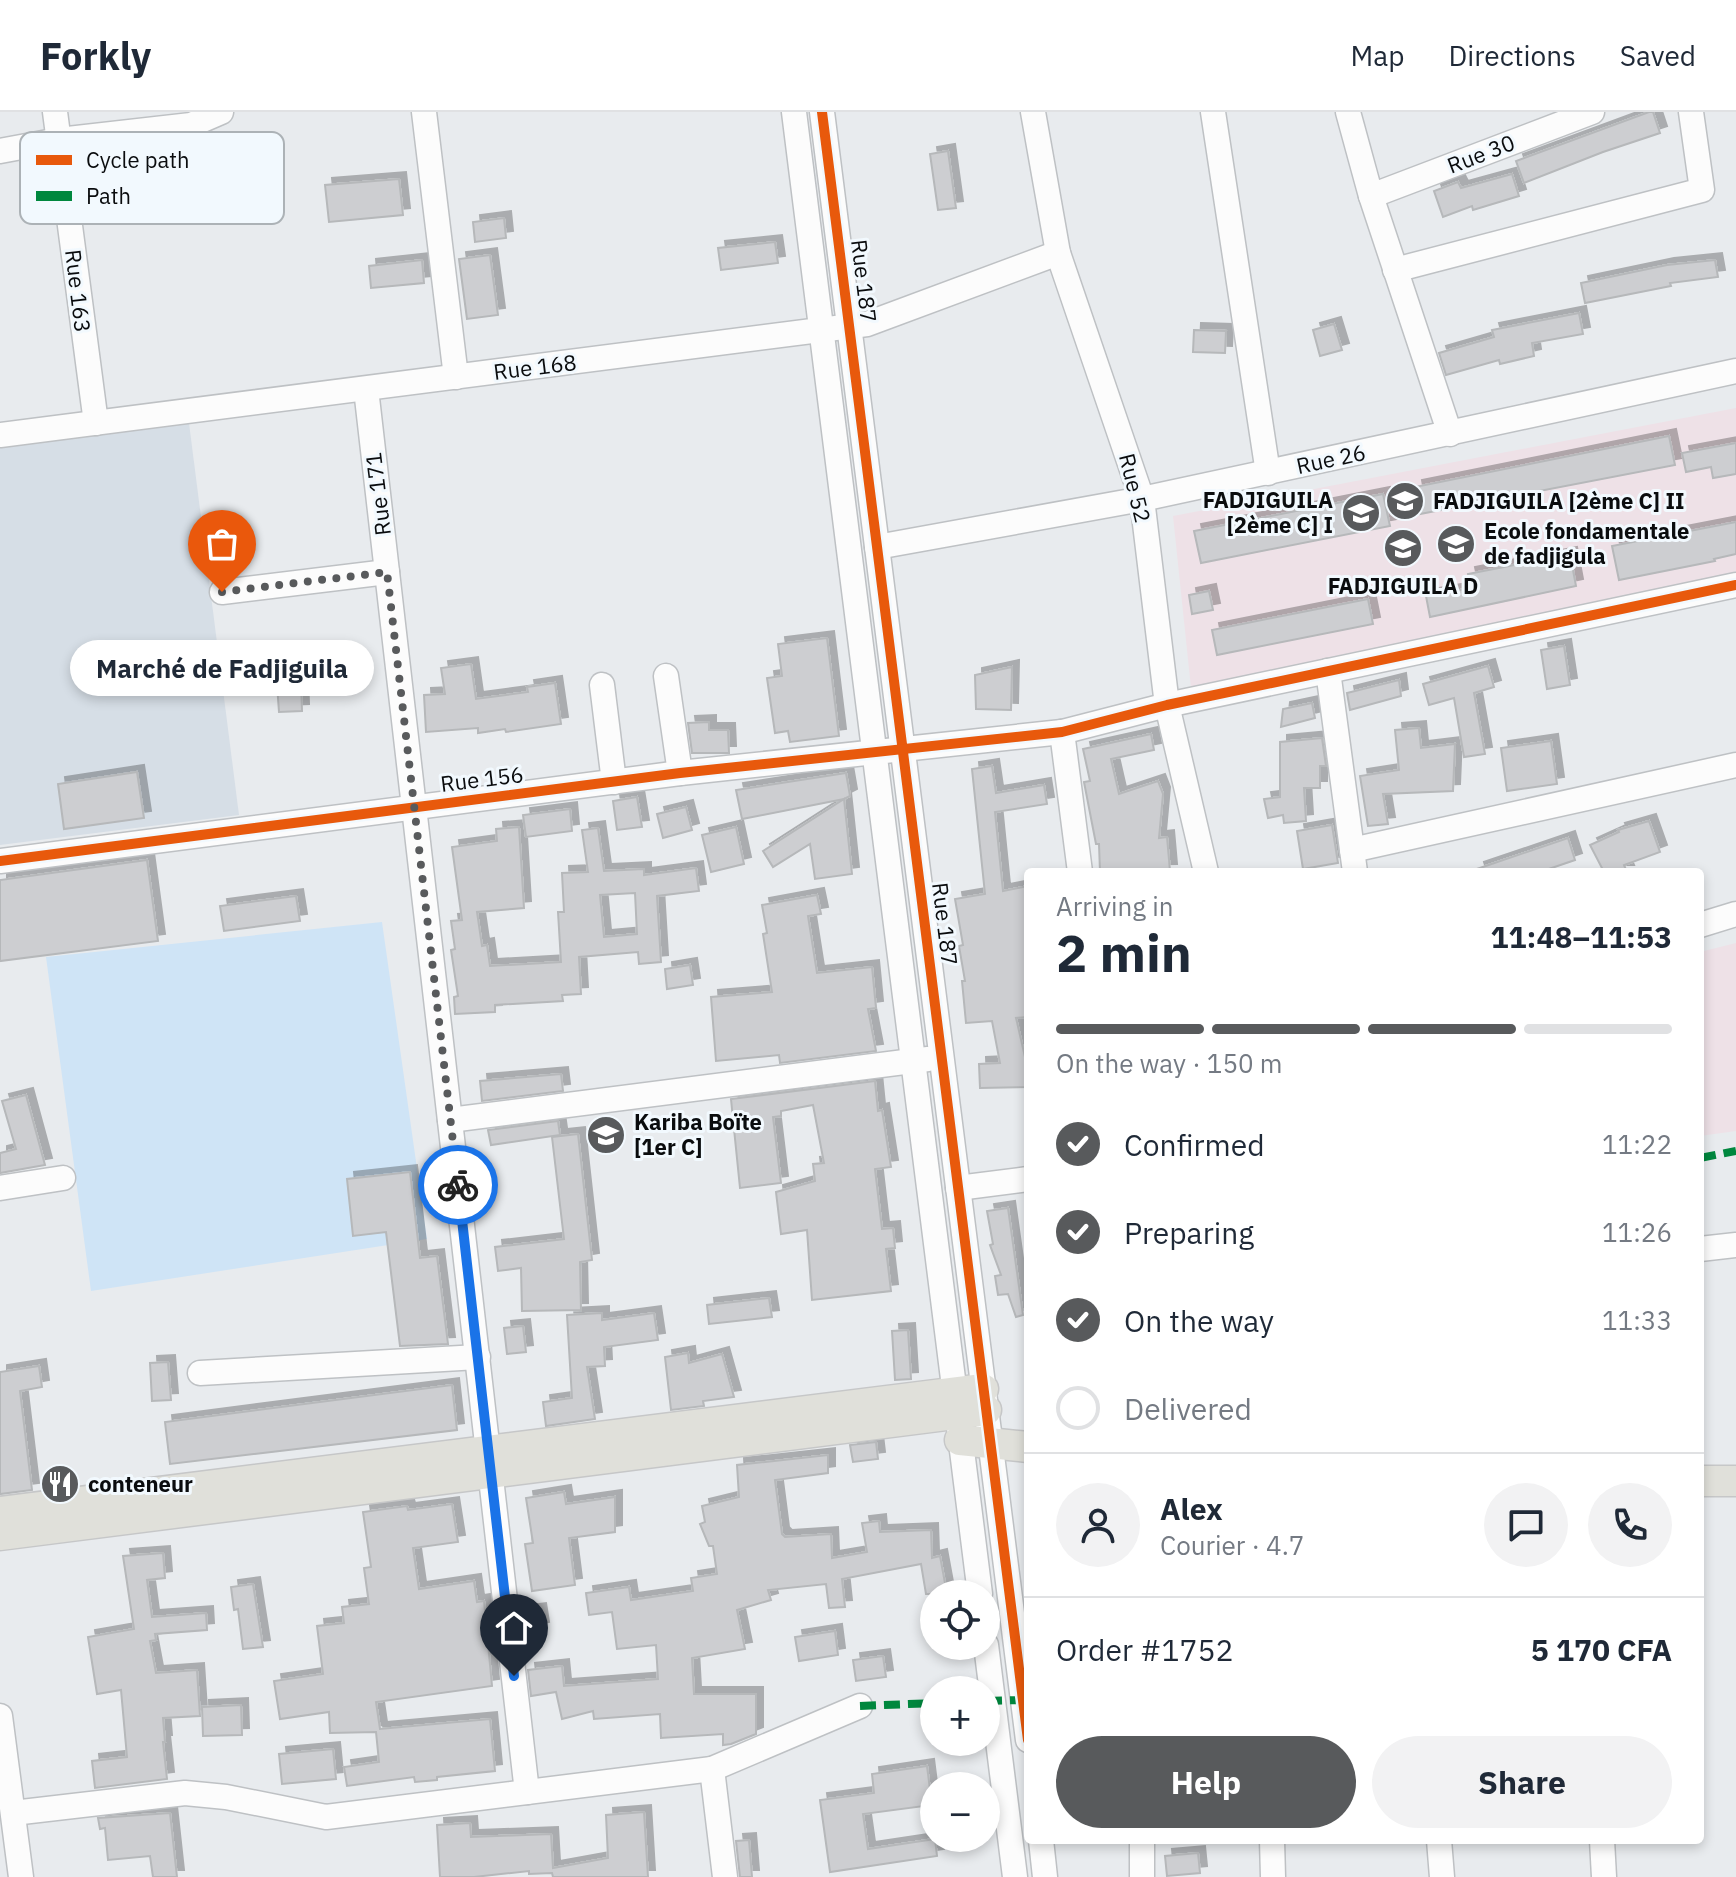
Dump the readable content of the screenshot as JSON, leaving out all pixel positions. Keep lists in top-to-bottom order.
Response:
{
  "streets": {
    "street": [
      "Rue 30",
      "Rue 187",
      "Rue 163",
      "Rue 168",
      "Rue 26",
      "Rue 52",
      "Rue 171",
      "Rue 156"
    ]
  },
  "crossings": [
    ["Rue 187", "Rue 168"],
    ["Rue 187", "Rue 26"],
    ["Rue 187", "Rue 156"],
    ["Rue 163", "Rue 168"],
    ["Rue 168", "Rue 52"],
    ["Rue 168", "Rue 171"],
    ["Rue 26", "Rue 52"],
    ["Rue 52", "Rue 156"],
    ["Rue 171", "Rue 156"]
  ],
  "places": {
    "school or university": [
      "FADJIGUILA [2ème C] II",
      "FADJIGUILA [2ème C] I",
      "Ecole fondamentale de fadjigula",
      "FADJIGUILA D",
      "Kariba Boïte [1er C]"
    ],
    "other": ["Marché de Fadjiguila"],
    "restaurant": ["conteneur"]
  },
  "legend": ["Cycle path", "Path"],
  "page": {
    "header": "Forkly",
    "nav": ["Map", "Directions", "Saved"],
    "bubble": "Marché de Fadjiguila",
    "heading": ["2 min", "Arriving in", "11:48–11:53"],
    "panel": [
      "Alex",
      "Courier · 4.7",
      "Order #1752",
      "5 170 CFA"
    ],
    "bar": "On the way · 150 m",
    "list": [
      ["Confirmed", "11:22"],
      ["Preparing", "11:26"],
      ["On the way", "11:33"],
      "Delivered"
    ],
    "map_buttons": ["+", "−"],
    "buttons": ["Help", "Share"]
  }
}
